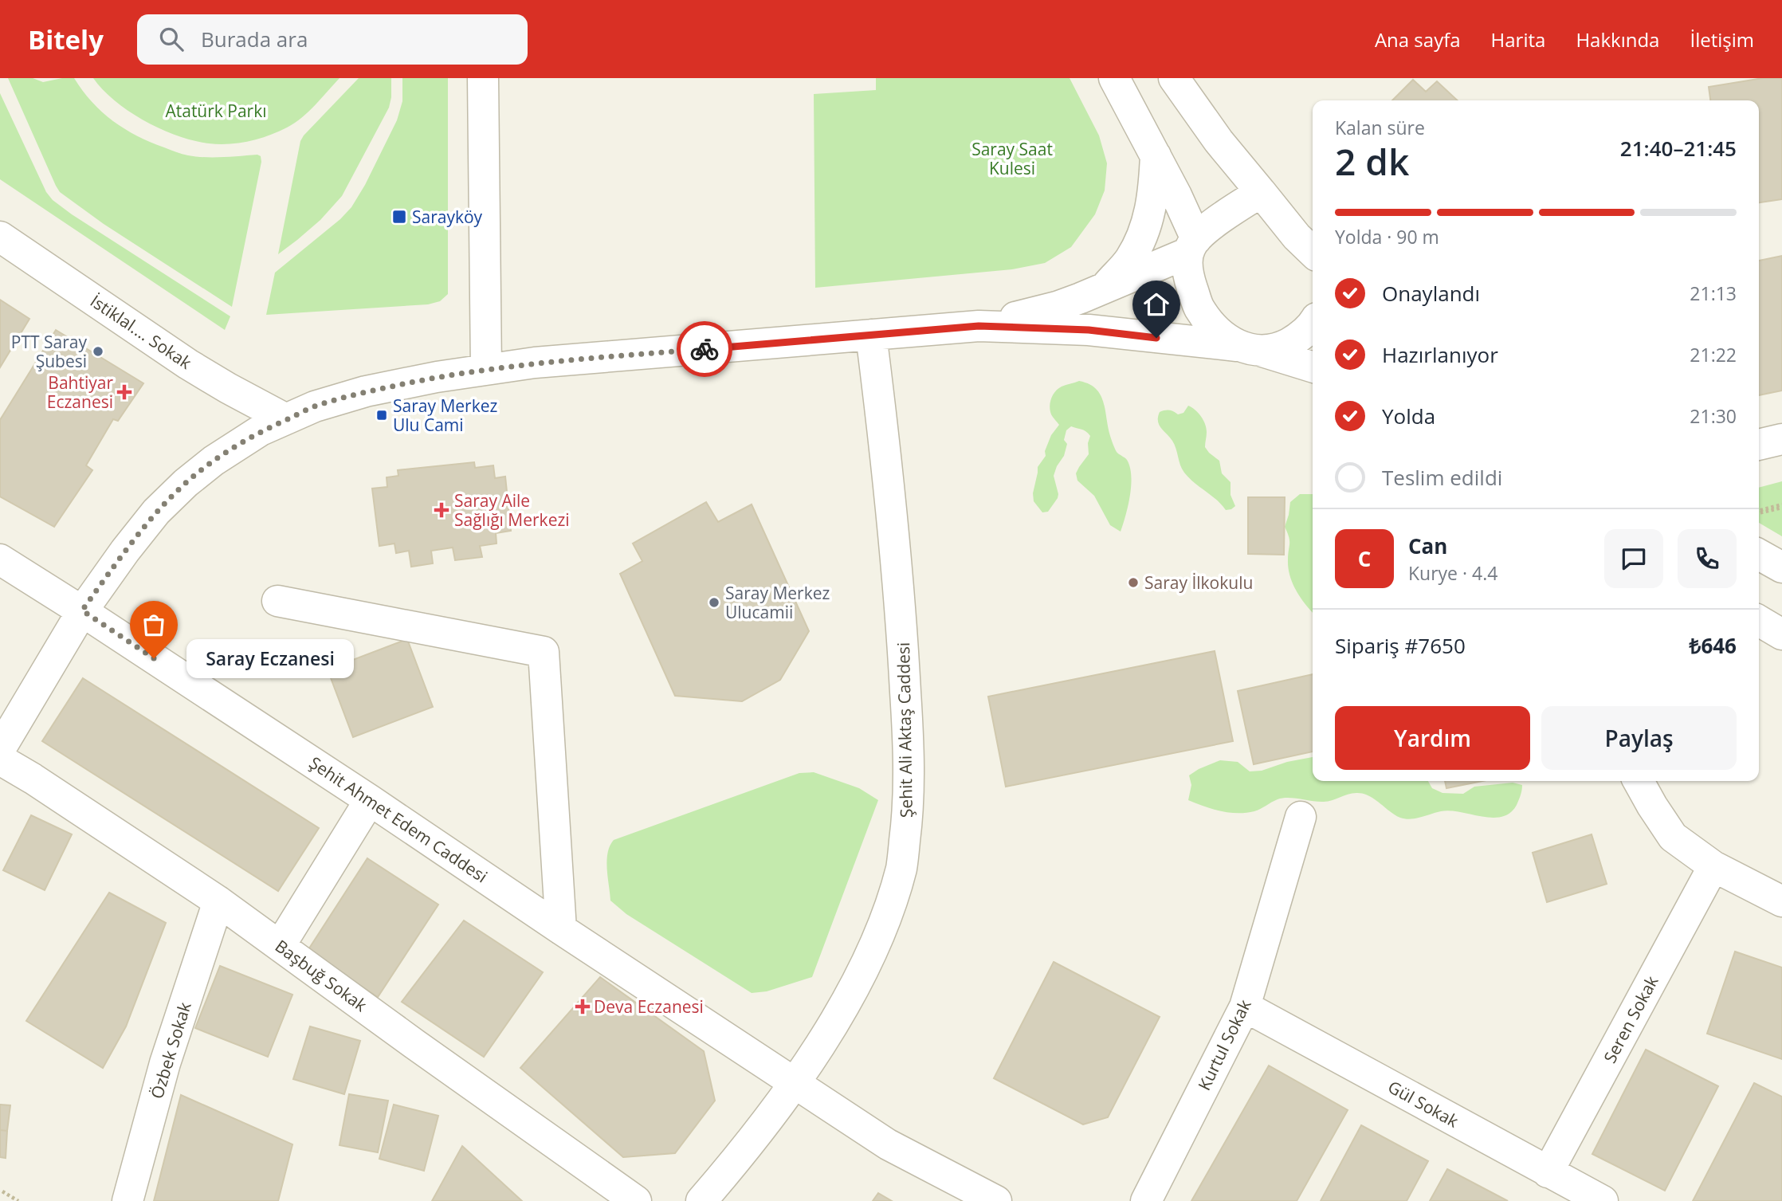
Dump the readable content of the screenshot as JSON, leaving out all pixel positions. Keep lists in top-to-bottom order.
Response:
{
  "streets": {
    "street": [
      "İstiklal.... Sokak",
      "Şehit Ali Aktaş Caddesi",
      "Şehit Ahmet Edem Caddesi",
      "Başbuğ Sokak",
      "Seren Sokak",
      "Kurtul Sokak",
      "Özbek Sokak",
      "Gül Sokak"
    ]
  },
  "crossings": [
    ["Şehit Ali Aktaş Caddesi", "Şehit Ahmet Edem Caddesi"],
    ["Başbuğ Sokak", "Özbek Sokak"],
    ["Seren Sokak", "Gül Sokak"],
    ["Kurtul Sokak", "Gül Sokak"]
  ],
  "parks": ["Atatürk Parkı", "Saray Saat Kulesi"],
  "places": {
    "transit": ["Sarayköy", "Saray Merkez Ulu Cami"],
    "other": [
      "PTT Saray Şubesi",
      "Saray İlkokulu",
      "Saray Merkez Ulucamii",
      "Saray Eczanesi"
    ],
    "health": ["Bahtiyar Eczanesi", "Saray Aile Sağlığı Merkezi", "Deva Eczanesi"]
  },
  "page": {
    "header": "Bitely",
    "search": "Burada ara",
    "nav": [
      "Ana sayfa",
      "Harita",
      "Hakkında",
      "İletişim"
    ],
    "heading": ["2 dk", "Kalan süre", "21:40–21:45"],
    "panel": [
      "Can",
      "Kurye · 4.4",
      "Sipariş #7650",
      "₺646"
    ],
    "bar": "Yolda · 90 m",
    "list": [
      ["Onaylandı", "21:13"],
      ["Hazırlanıyor", "21:22"],
      ["Yolda", "21:30"],
      "Teslim edildi"
    ],
    "round": "C",
    "bubble": "Saray Eczanesi",
    "buttons": ["Yardım", "Paylaş"]
  }
}
